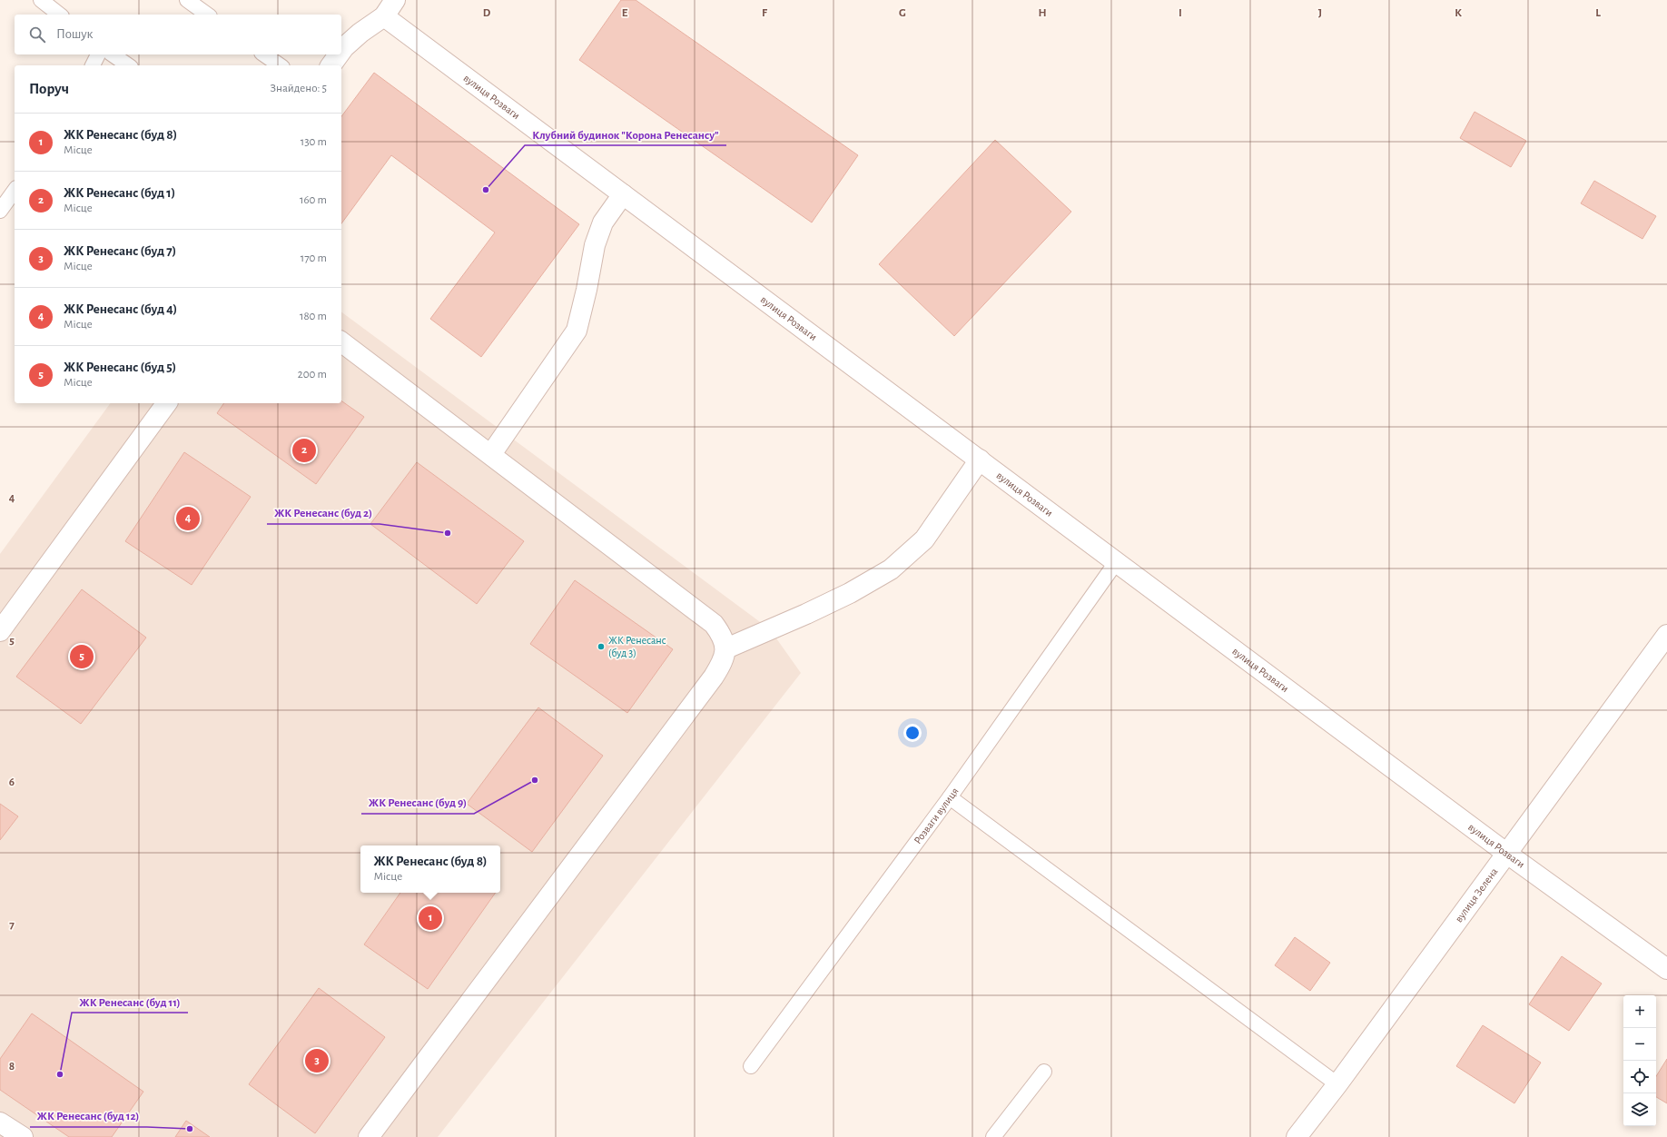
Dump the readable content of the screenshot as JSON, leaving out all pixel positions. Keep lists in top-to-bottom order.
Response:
{
  "streets": {
    "street": ["вулиця Розваги", "вулиця Зелена"],
    "lane": ["Розваги вулиця"]
  },
  "crossings": [
    ["вулиця Розваги", "Розваги вулиця"],
    ["вулиця Розваги", "вулиця Зелена"]
  ],
  "places": [
    "Клубний будинок \"Корона Ренесансу\"",
    "ЖК Ренесанс (буд 2)",
    "ЖК Ренесанс (буд 3)",
    "ЖК Ренесанс (буд 9)",
    "ЖК Ренесанс (буд 11)",
    "ЖК Ренесанс (буд 12)"
  ],
  "page": {
    "search": "Пошук",
    "heading": ["Поруч", "Знайдено: 5"],
    "list": [
      {
        "mark": "1",
        "name": "ЖК Ренесанс (буд 8)",
        "note": "Місце",
        "value": "130 m"
      },
      {
        "mark": "2",
        "name": "ЖК Ренесанс (буд 1)",
        "note": "Місце",
        "value": "160 m"
      },
      {
        "mark": "3",
        "name": "ЖК Ренесанс (буд 7)",
        "note": "Місце",
        "value": "170 m"
      },
      {
        "mark": "4",
        "name": "ЖК Ренесанс (буд 4)",
        "note": "Місце",
        "value": "180 m"
      },
      {
        "mark": "5",
        "name": "ЖК Ренесанс (буд 5)",
        "note": "Місце",
        "value": "200 m"
      }
    ],
    "pins": [
      "2",
      "4",
      "5",
      "1",
      "3"
    ],
    "popup": ["ЖК Ренесанс (буд 8)", "Місце"],
    "map_buttons": ["+", "−"]
  },
  "grid": {
    "columns": [
      "D",
      "E",
      "F",
      "G",
      "H",
      "I",
      "J",
      "K",
      "L"
    ],
    "rows": [
      "4",
      "5",
      "6",
      "7",
      "8"
    ]
  }
}
